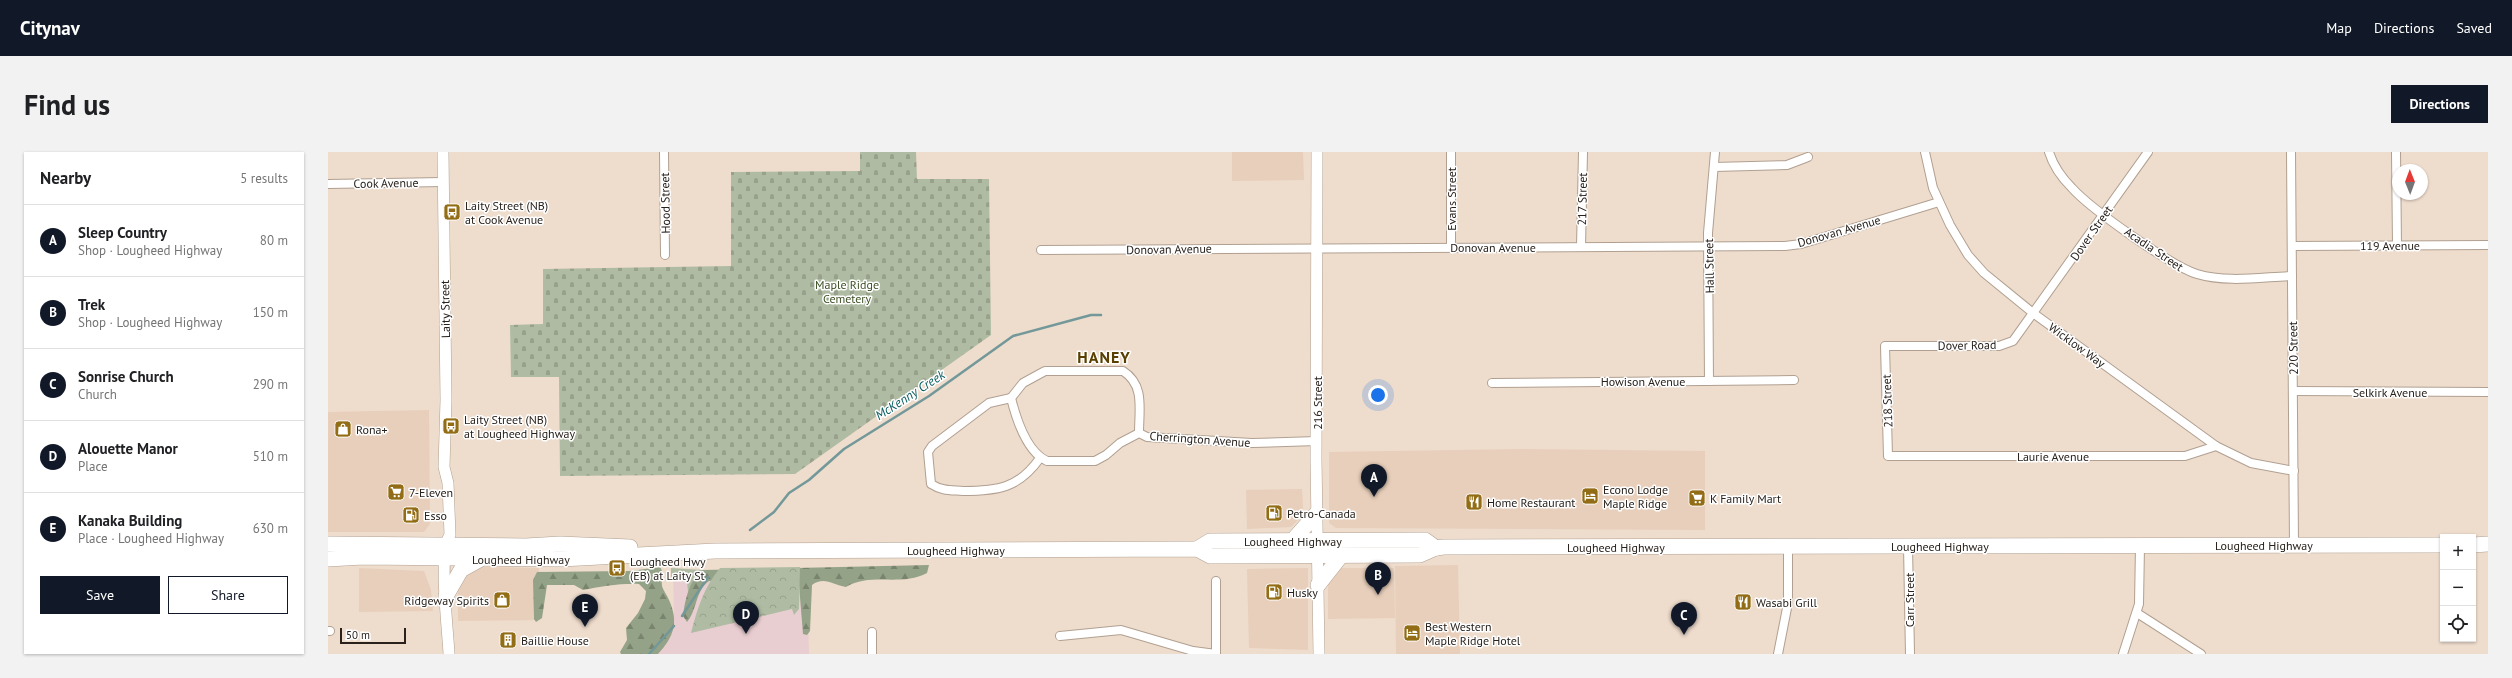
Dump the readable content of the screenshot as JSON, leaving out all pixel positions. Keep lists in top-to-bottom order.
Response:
{
  "streets": {
    "highway": ["Lougheed Highway"],
    "street": [
      "Cook Avenue",
      "Evans Street",
      "217 Street",
      "Hood Street",
      "Donovan Avenue",
      "Dover Street",
      "119 Avenue",
      "Acadia Street",
      "Hall Street",
      "Laity Street",
      "Dover Road",
      "Wicklow Way",
      "220 Street",
      "Howison Avenue",
      "Selkirk Avenue",
      "218 Street",
      "216 Street",
      "Cherrington Avenue",
      "Laurie Avenue",
      "Carr Street"
    ]
  },
  "crossings": [
    ["Cook Avenue", "Laity Street"],
    ["Evans Street", "Donovan Avenue"],
    ["217 Street", "Donovan Avenue"],
    ["Donovan Avenue", "Hall Street"],
    ["Donovan Avenue", "Wicklow Way"],
    ["Donovan Avenue", "216 Street"],
    ["Dover Street", "Acadia Street"],
    ["Dover Street", "Dover Road"],
    ["Dover Street", "Wicklow Way"],
    ["119 Avenue", "220 Street"],
    ["Acadia Street", "220 Street"],
    ["Hall Street", "Howison Avenue"],
    ["Laity Street", "Lougheed Highway"],
    ["Dover Road", "Wicklow Way"],
    ["Dover Road", "218 Street"],
    ["Wicklow Way", "220 Street"],
    ["Wicklow Way", "Laurie Avenue"],
    ["220 Street", "Selkirk Avenue"],
    ["220 Street", "Lougheed Highway"],
    ["218 Street", "Laurie Avenue"],
    ["216 Street", "Cherrington Avenue"],
    ["216 Street", "Lougheed Highway"],
    ["Lougheed Highway", "Carr Street"]
  ],
  "districts": ["HANEY"],
  "water": ["McKenny Creek"],
  "parks": ["Maple Ridge Cemetery"],
  "places": {
    "bus stop": ["Laity Street (NB) at Cook Avenue", "Laity Street (NB) at Lougheed Highway", "Lougheed Hwy (EB) at Laity St"],
    "shop": ["Rona+", "Ridgeway Spirits"],
    "supermarket": ["7-Eleven", "K Family Mart"],
    "hotel": ["Econo Lodge Maple Ridge", "Best Western Maple Ridge Hotel"],
    "restaurant": ["Home Restaurant", "Wasabi Grill"],
    "fuel station": ["Petro-Canada", "Esso", "Husky"],
    "building": ["Baillie House"]
  },
  "scale_bar": "50 m",
  "north": "top",
  "page": {
    "header": "Citynav",
    "nav": ["Map", "Directions", "Saved"],
    "buttons": [
      "Directions",
      ["Save", "Share"]
    ],
    "title": "Find us",
    "heading": ["Nearby", "5 results"],
    "list": [
      {
        "mark": "A",
        "name": "Sleep Country",
        "note": "Shop · Lougheed Highway",
        "value": "80 m"
      },
      {
        "mark": "B",
        "name": "Trek",
        "note": "Shop · Lougheed Highway",
        "value": "150 m"
      },
      {
        "mark": "C",
        "name": "Sonrise Church",
        "note": "Church",
        "value": "290 m"
      },
      {
        "mark": "D",
        "name": "Alouette Manor",
        "note": "Place",
        "value": "510 m"
      },
      {
        "mark": "E",
        "name": "Kanaka Building",
        "note": "Place · Lougheed Highway",
        "value": "630 m"
      }
    ],
    "pins": [
      "A",
      "B",
      "E",
      "D",
      "C"
    ],
    "map_buttons": ["+", "−"],
    "scale": "50 m"
  }
}
